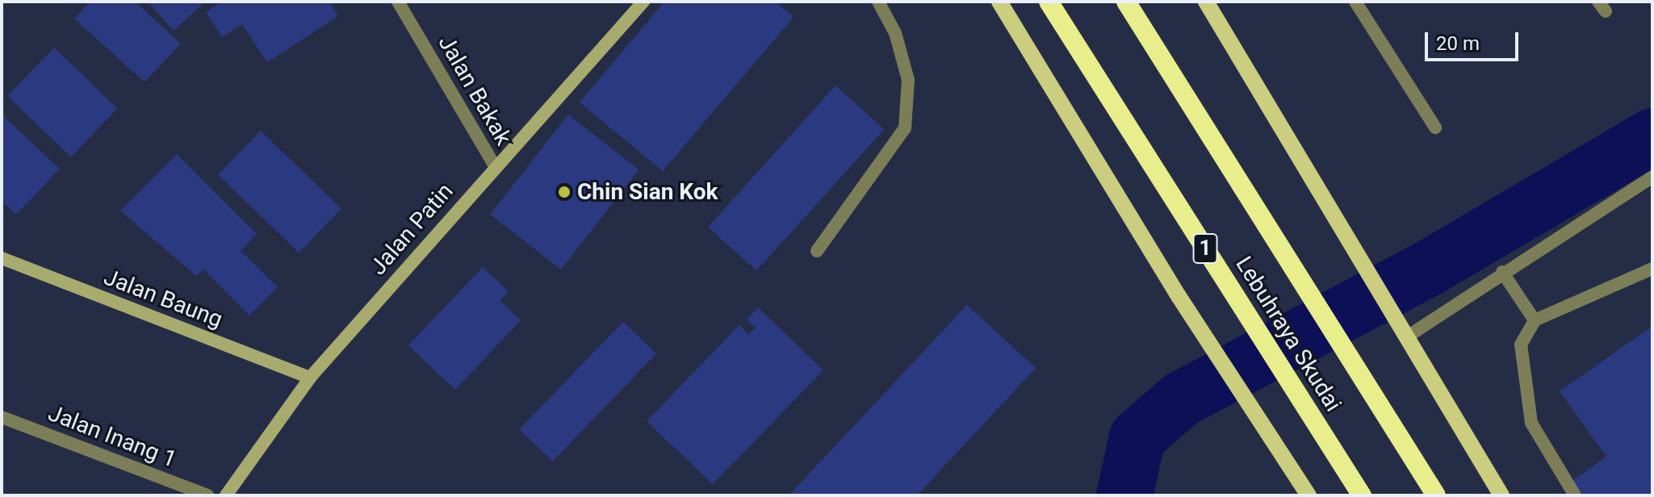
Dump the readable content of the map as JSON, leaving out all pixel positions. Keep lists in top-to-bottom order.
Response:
{
  "streets": {
    "highway": ["1", "Lebuhraya Skudai"],
    "street": [
      "Jalan Bakak",
      "Jalan Patin",
      "Jalan Baung",
      "Jalan Inang 1"
    ]
  },
  "crossings": [
    ["Jalan Bakak", "Jalan Patin"],
    ["Jalan Patin", "Jalan Baung"]
  ],
  "places": ["Chin Sian Kok"],
  "scale_bar": "20 m"
}
